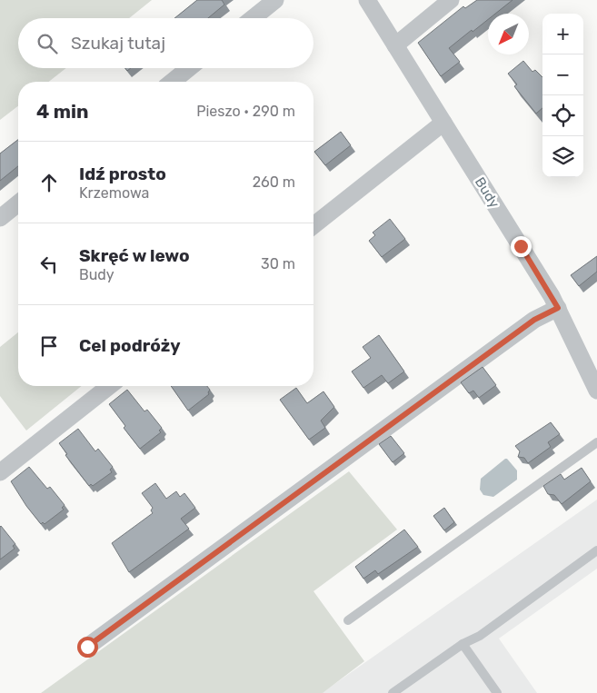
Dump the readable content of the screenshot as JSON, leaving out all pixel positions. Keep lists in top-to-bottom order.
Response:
{
  "streets": {
    "street": ["Budy"]
  },
  "north": "bottom left",
  "page": {
    "map_buttons": ["+", "−"],
    "search": "Szukaj tutaj",
    "heading": ["4 min", "Pieszo · 290 m"],
    "list": [
      ["Idź prosto", "Krzemowa", "260 m"],
      ["Skręć w lewo", "Budy", "30 m"],
      "Cel podróży"
    ]
  }
}
